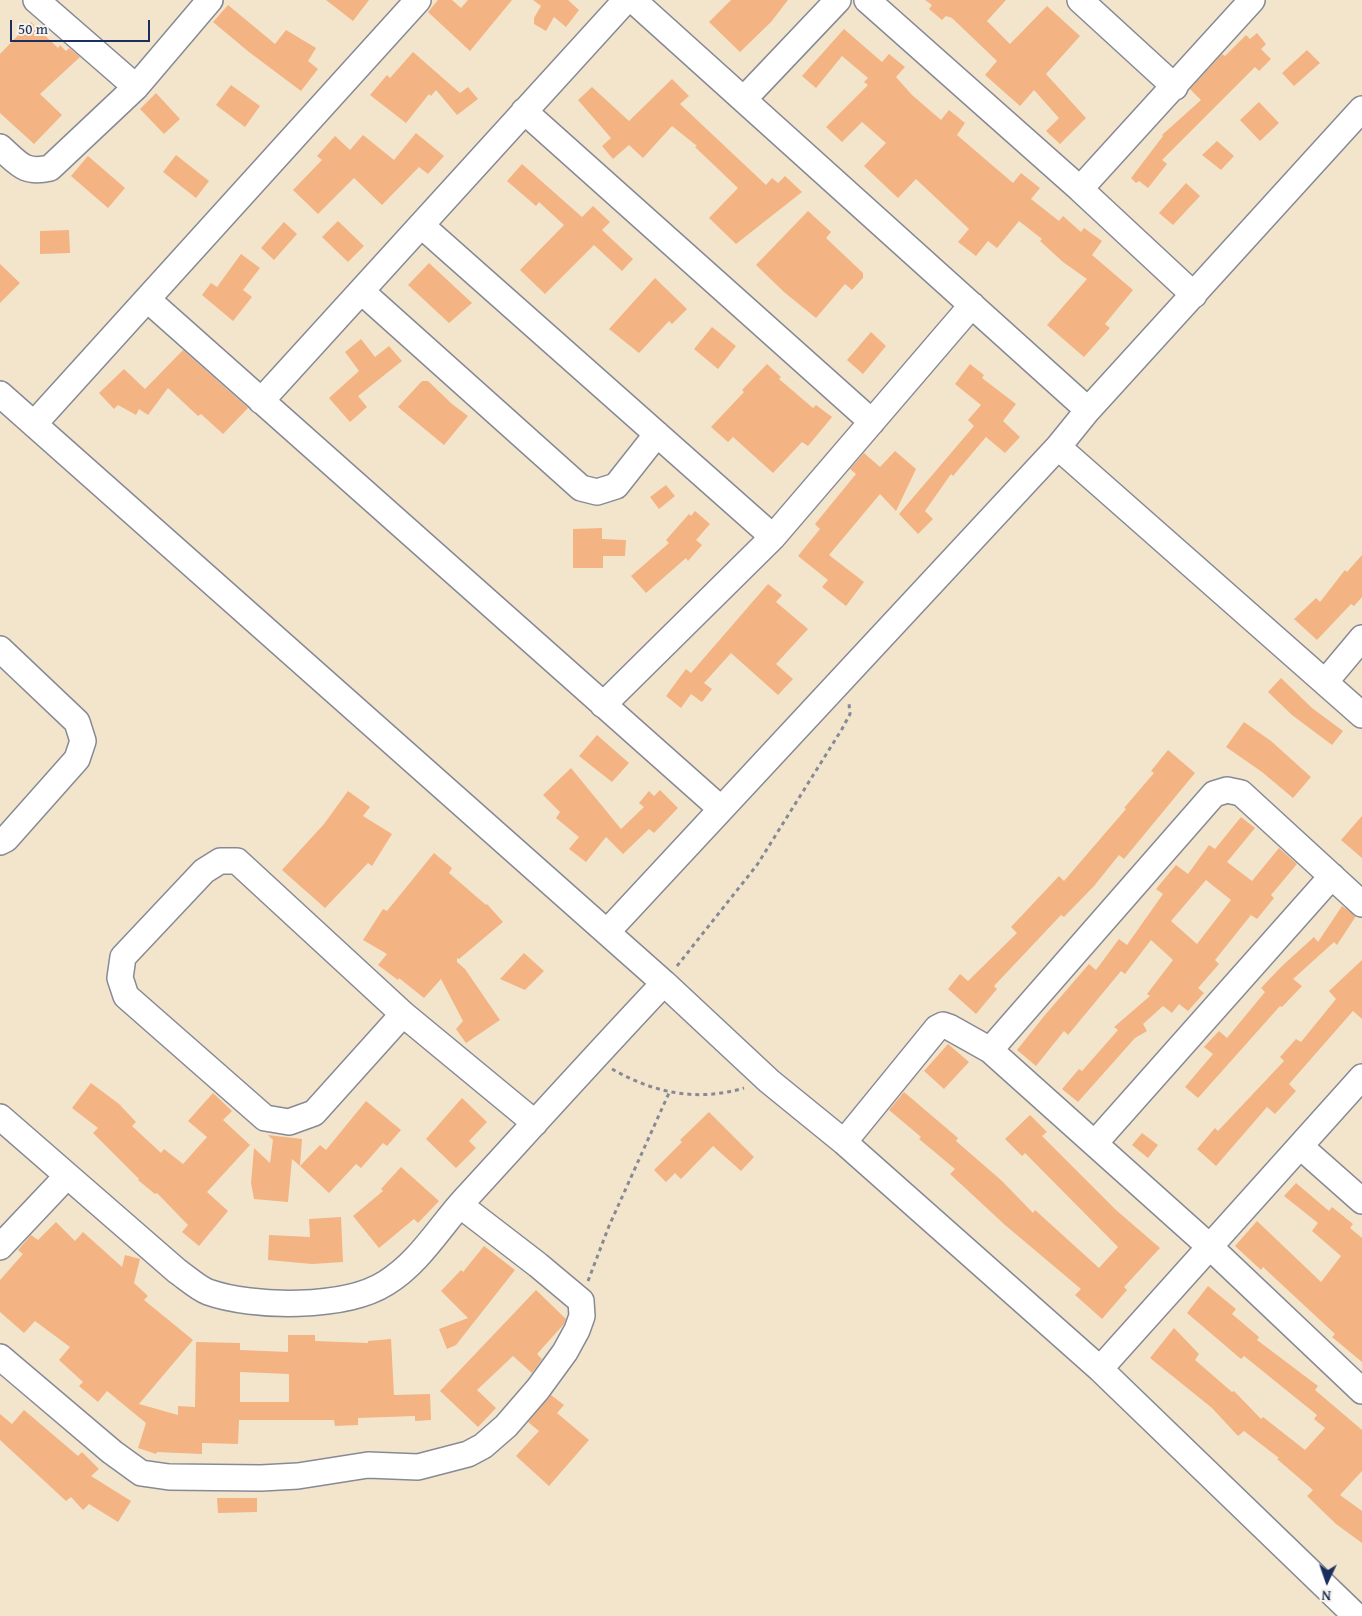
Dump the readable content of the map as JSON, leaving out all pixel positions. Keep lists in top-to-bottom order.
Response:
{
  "scale_bar": "50 m",
  "north": "bottom"
}
